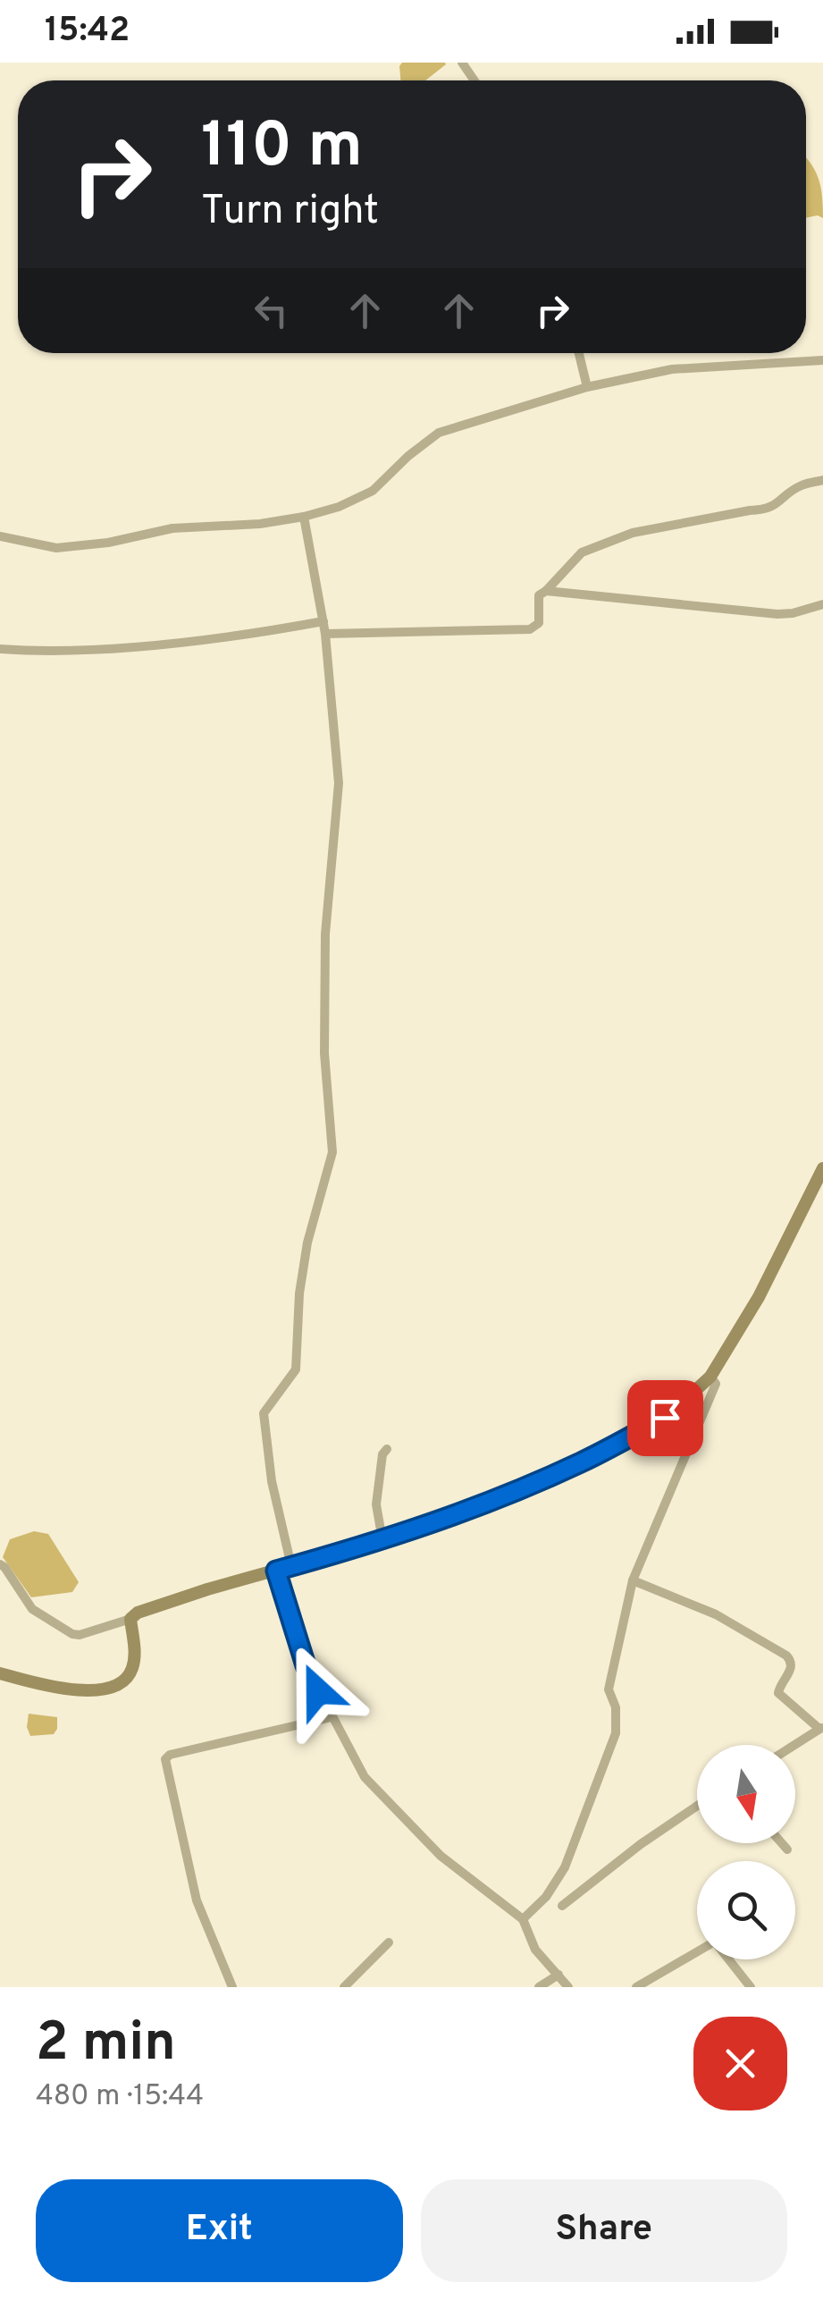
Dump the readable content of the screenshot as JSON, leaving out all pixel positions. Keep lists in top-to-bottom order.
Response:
{
  "north": "bottom",
  "page": {
    "status": "15:42",
    "turn": ["110 m", "Turn right"],
    "heading": ["2 min", "480 m · 15:44"],
    "buttons": ["Exit", "Share"]
  }
}
